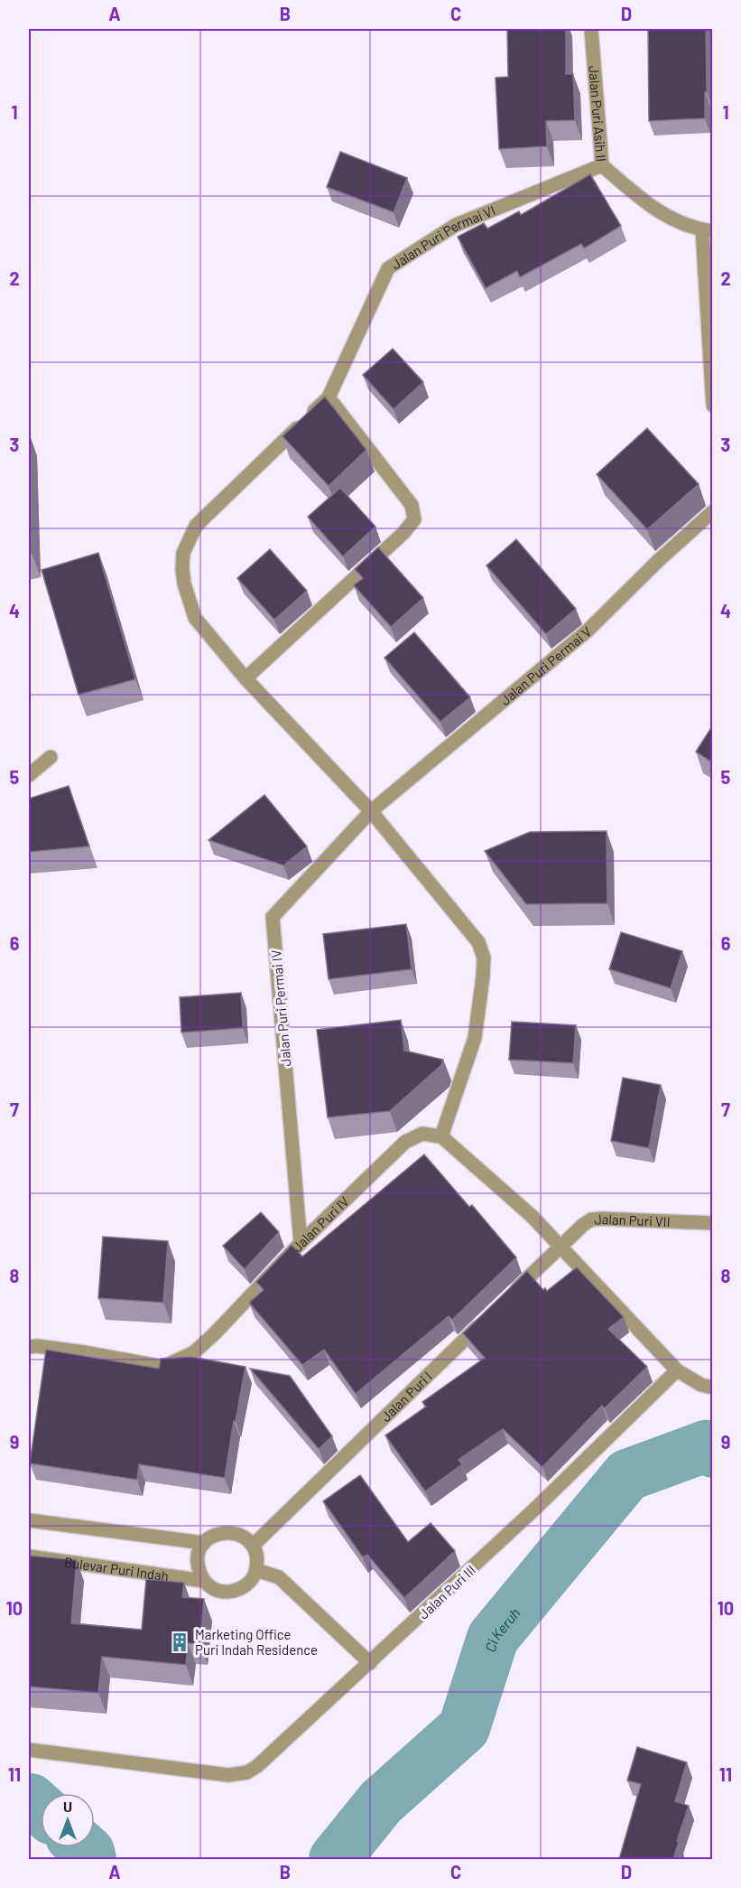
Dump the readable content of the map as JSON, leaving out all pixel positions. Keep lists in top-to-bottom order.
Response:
{
  "streets": {
    "street": [
      "Jalan Puri Asih II",
      "Jalan Puri Permai VI",
      "Jalan Puri Permai V",
      "Jalan Puri Permai IV",
      "Jalan Puri VII",
      "Jalan Puri IV",
      "Jalan Puri I",
      "Bulevar Puri Indah",
      "Jalan Puri III"
    ]
  },
  "crossings": [
    ["Jalan Puri Asih II", "Jalan Puri Permai VI"],
    ["Jalan Puri Permai V", "Jalan Puri Permai IV"],
    ["Jalan Puri Permai IV", "Jalan Puri IV"],
    ["Jalan Puri I", "Bulevar Puri Indah"]
  ],
  "water": ["Ci Keruh"],
  "places": {
    "building": ["Marketing Office Puri Indah Residence"]
  },
  "north": "top",
  "grid": {
    "columns": [
      "A",
      "B",
      "C",
      "D"
    ],
    "rows": [
      "1",
      "2",
      "3",
      "4",
      "5",
      "6",
      "7",
      "8",
      "9",
      "10",
      "11"
    ]
  }
}
